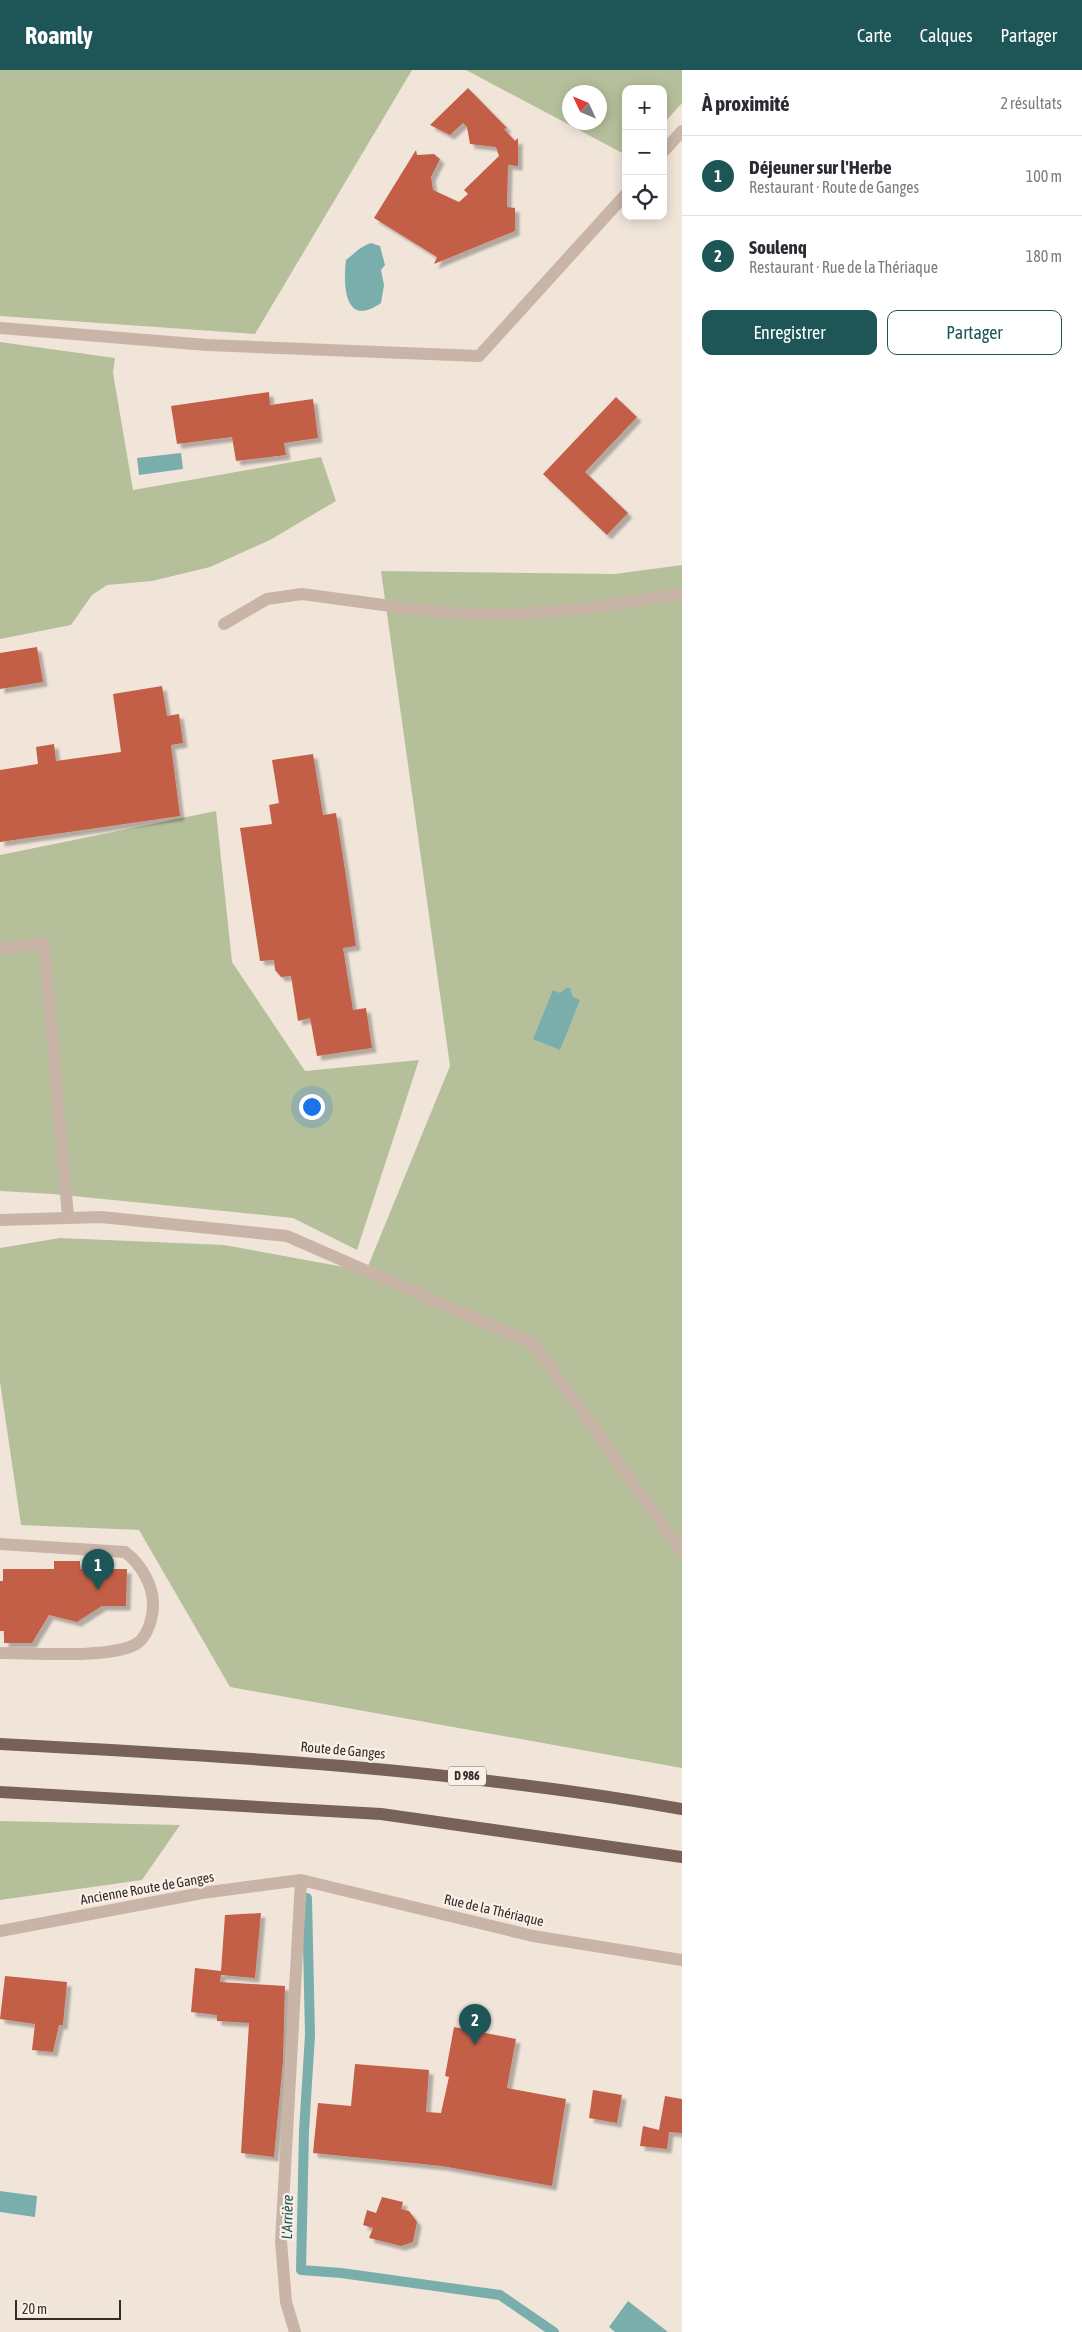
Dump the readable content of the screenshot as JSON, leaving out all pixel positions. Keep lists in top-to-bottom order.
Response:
{
  "streets": {
    "main road": ["Route de Ganges", "D 986"],
    "street": ["Ancienne Route de Ganges", "Rue de la Thériaque"]
  },
  "crossings": [
    ["Ancienne Route de Ganges", "Rue de la Thériaque"]
  ],
  "water": ["L'Arrière"],
  "scale_bar": "20 m",
  "north": "top left",
  "page": {
    "header": "Roamly",
    "nav": ["Carte", "Calques", "Partager"],
    "heading": ["À proximité", "2 résultats"],
    "map_buttons": ["+", "−"],
    "list": [
      {
        "mark": "1",
        "name": "Déjeuner sur l'Herbe",
        "note": "Restaurant · Route de Ganges",
        "value": "100 m"
      },
      {
        "mark": "2",
        "name": "Soulenq",
        "note": "Restaurant · Rue de la Thériaque",
        "value": "180 m"
      }
    ],
    "buttons": ["Enregistrer", "Partager"],
    "pins": ["1", "2"],
    "scale": "20 m"
  }
}
